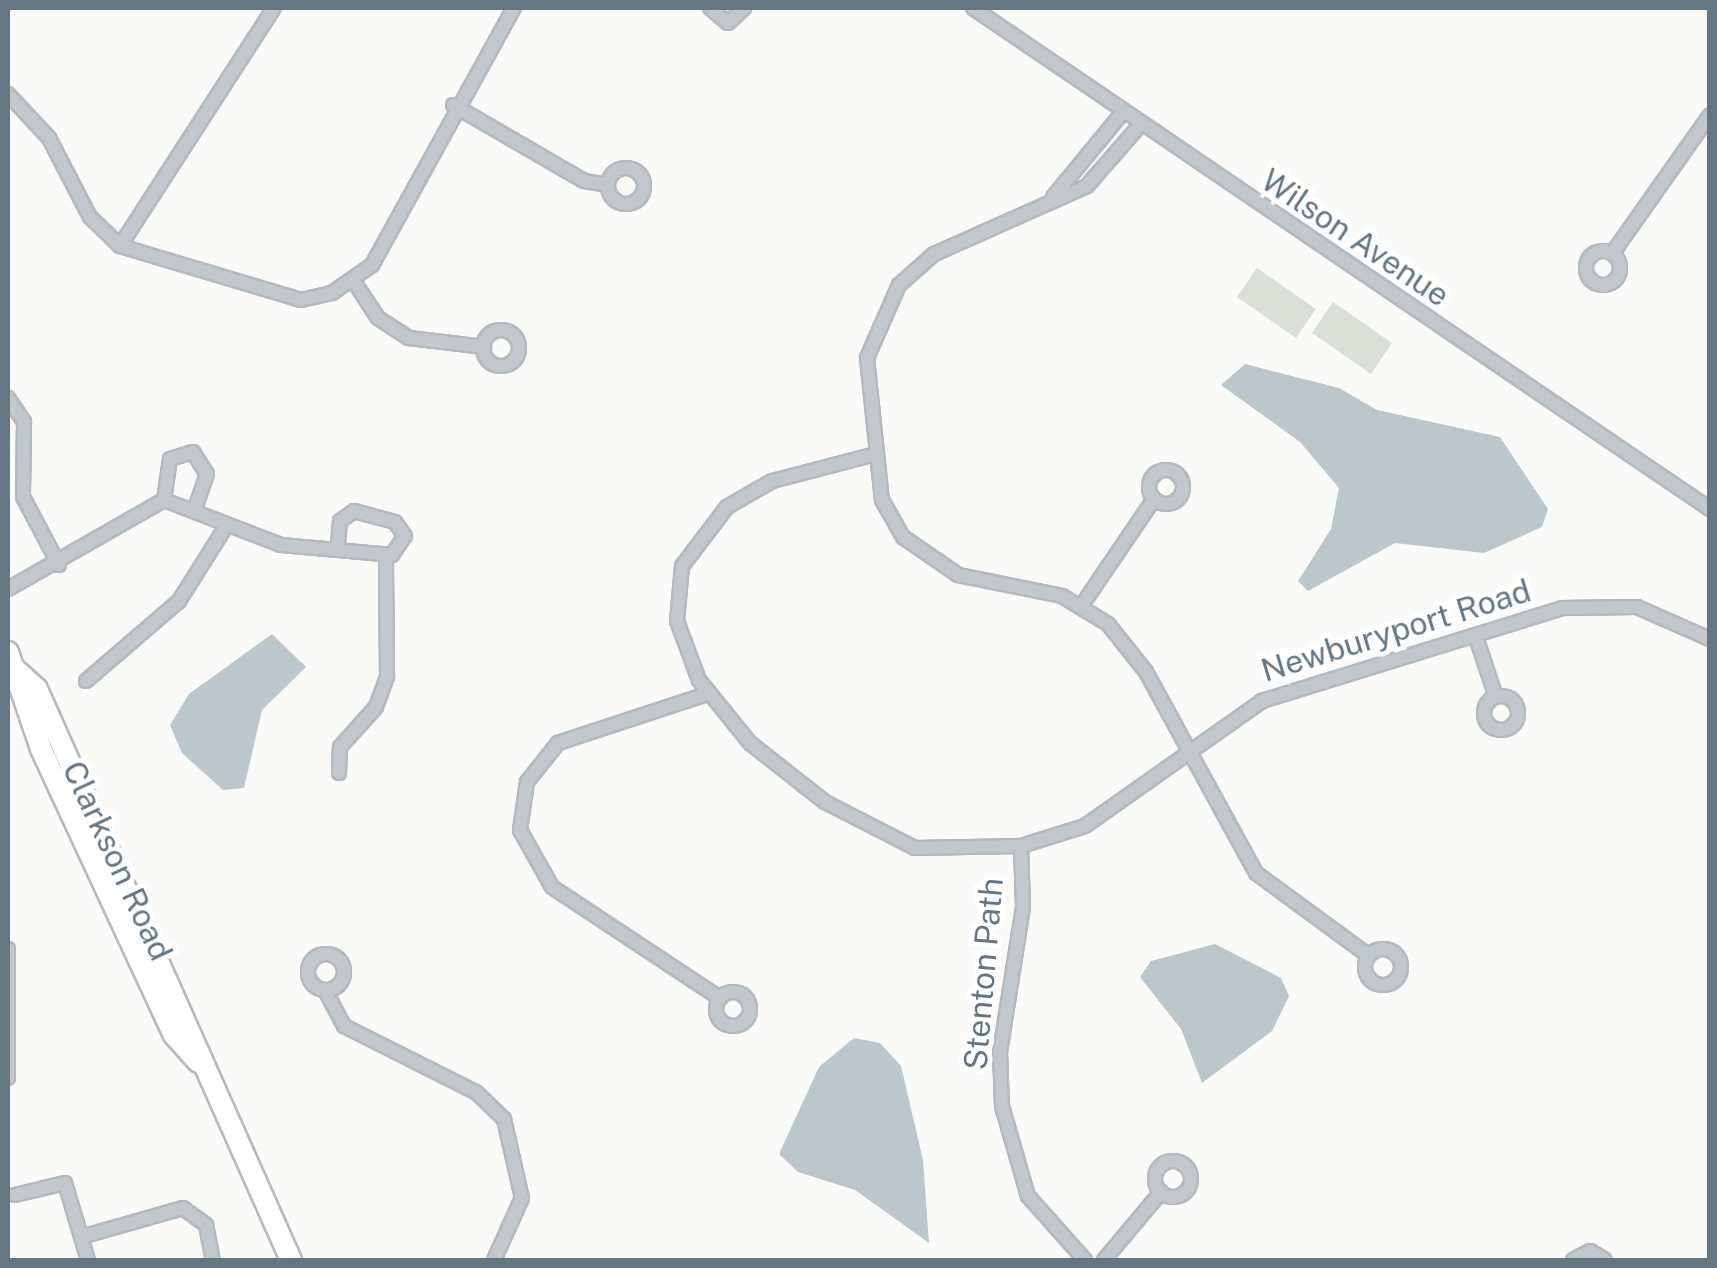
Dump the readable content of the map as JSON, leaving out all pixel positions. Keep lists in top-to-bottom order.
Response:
{
  "streets": {
    "main road": ["Clarkson Road"],
    "street": ["Wilson Avenue", "Newburyport Road", "Stenton Path"]
  },
  "crossings": [
    ["Newburyport Road", "Stenton Path"]
  ]
}
